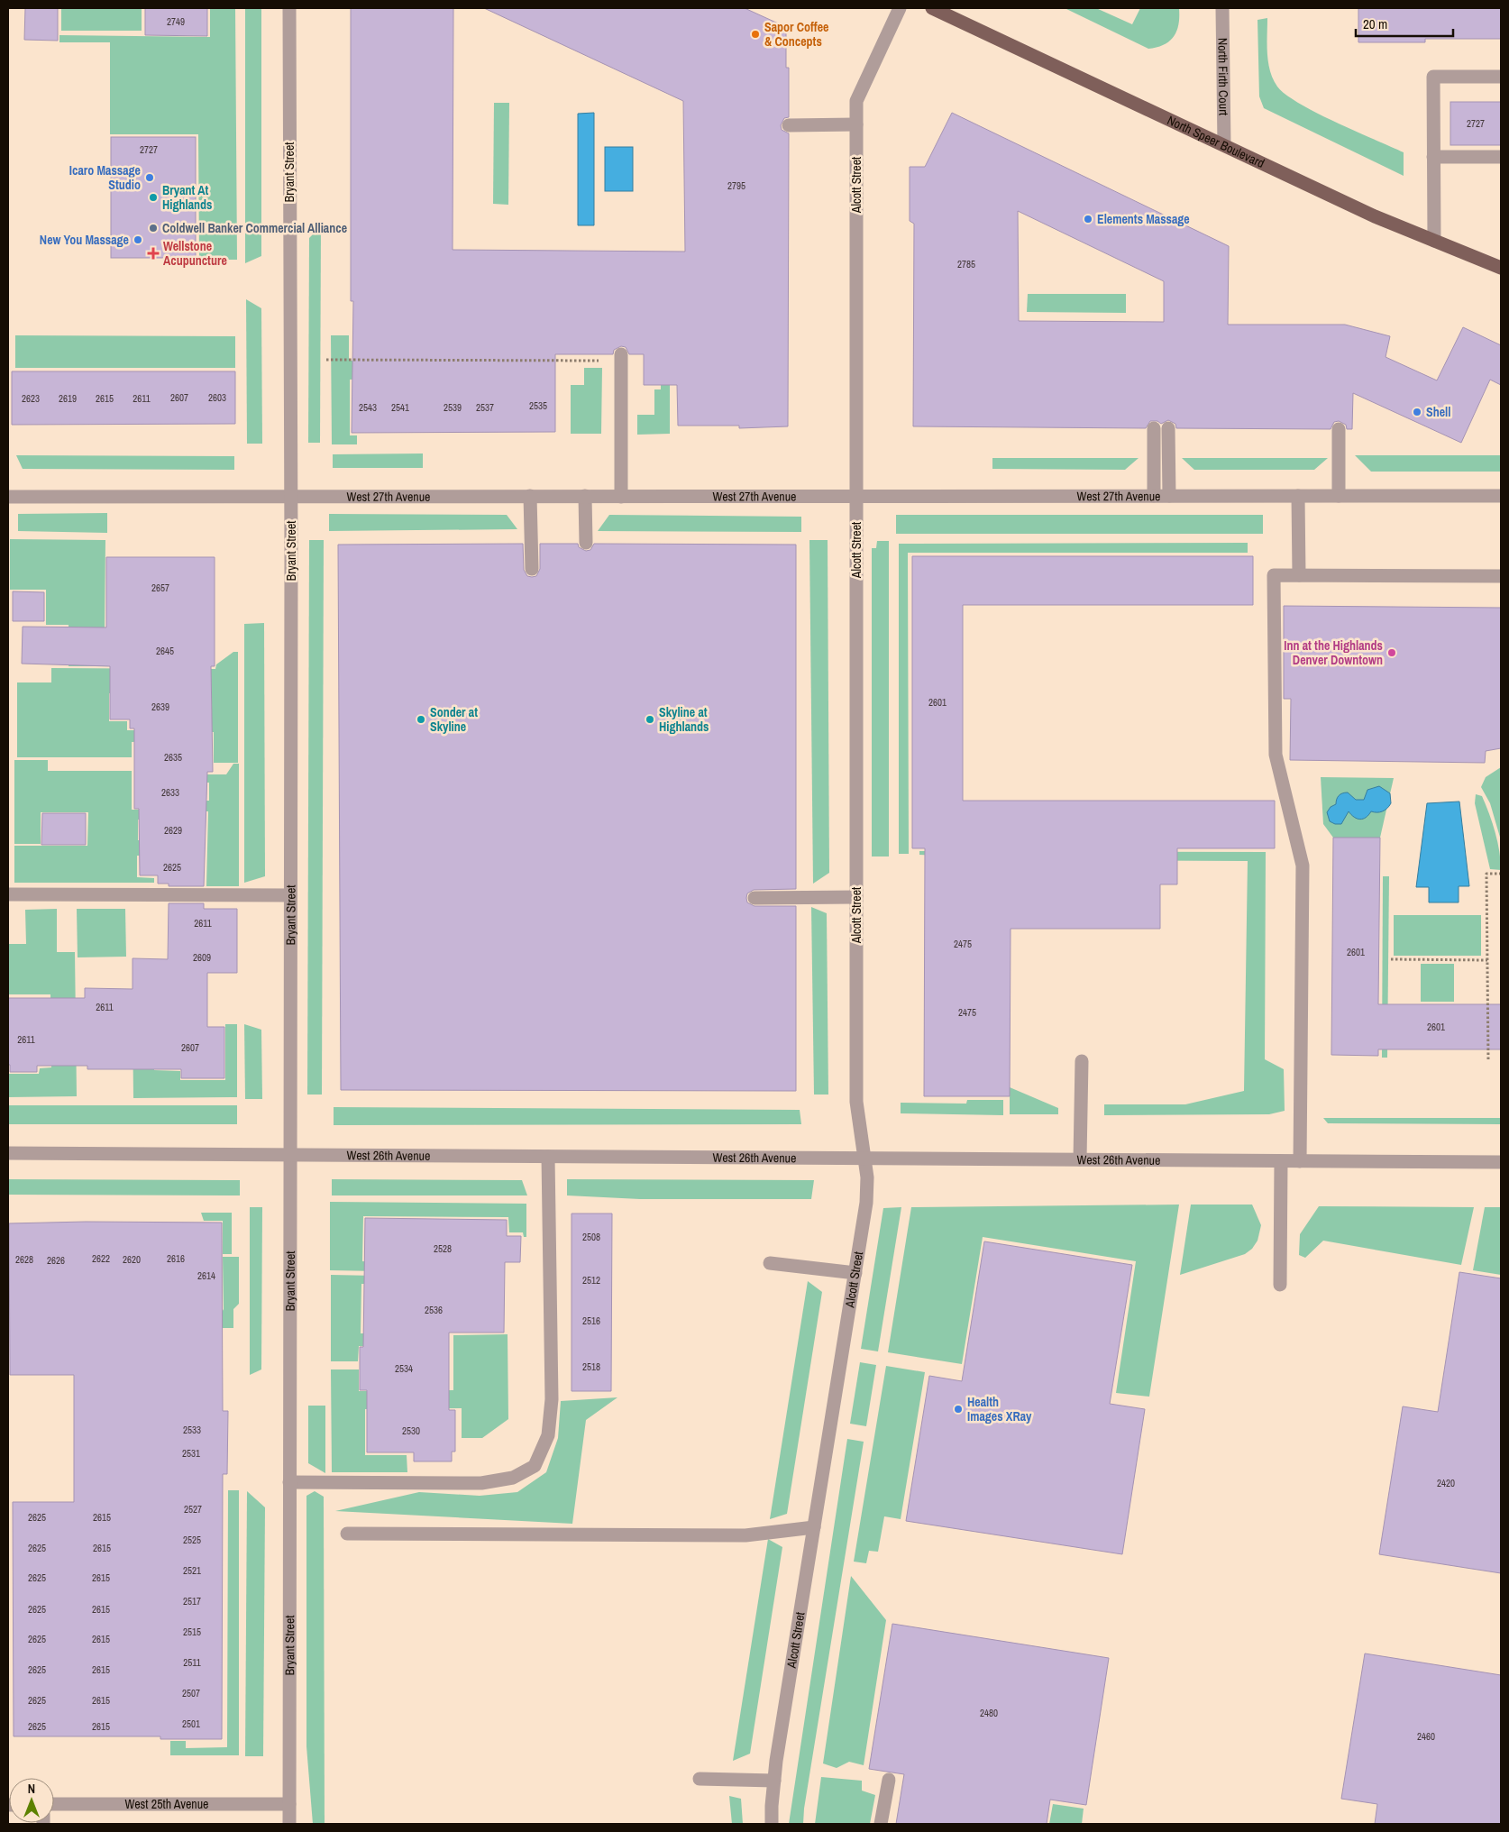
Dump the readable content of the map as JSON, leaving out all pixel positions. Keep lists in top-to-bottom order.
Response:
{
  "streets": {
    "main road": ["North Speer Boulevard"],
    "street": [
      "North Firth Court",
      "Bryant Street",
      "Alcott Street",
      "West 27th Avenue",
      "West 26th Avenue",
      "West 25th Avenue"
    ]
  },
  "crossings": [
    ["North Firth Court", "North Speer Boulevard"],
    ["Bryant Street", "West 27th Avenue"],
    ["Bryant Street", "West 26th Avenue"],
    ["Bryant Street", "West 25th Avenue"],
    ["Alcott Street", "West 27th Avenue"],
    ["Alcott Street", "West 26th Avenue"]
  ],
  "places": {
    "other": [
      "Sapor Coffee & Concepts",
      "Icaro Massage Studio",
      "Bryant At Highlands",
      "Elements Massage",
      "Coldwell Banker Commercial Alliance",
      "New You Massage",
      "Shell",
      "Inn at the Highlands Denver Downtown",
      "Sonder at Skyline",
      "Skyline at Highlands",
      "Health Images XRay"
    ],
    "health": ["Wellstone Acupuncture"]
  },
  "house_numbers": [
    "2749",
    "2727",
    "2727",
    "2795",
    "2785",
    "2607",
    "2603",
    "2623",
    "2619",
    "2615",
    "2611",
    "2535",
    "2543",
    "2541",
    "2539",
    "2537",
    "2657",
    "2645",
    "2601",
    "2639",
    "2635",
    "2633",
    "2629",
    "2625",
    "2611",
    "2475",
    "2601",
    "2609",
    "2611",
    "2475",
    "2601",
    "2611",
    "2607",
    "2508",
    "2528",
    "2622",
    "2616",
    "2628",
    "2620",
    "2626",
    "2614",
    "2512",
    "2536",
    "2516",
    "2518",
    "2534",
    "2533",
    "2530",
    "2531",
    "2420",
    "2527",
    "2625",
    "2615",
    "2525",
    "2625",
    "2615",
    "2521",
    "2625",
    "2615",
    "2517",
    "2625",
    "2615",
    "2515",
    "2625",
    "2615",
    "2511",
    "2625",
    "2615",
    "2507",
    "2625",
    "2615",
    "2480",
    "2501",
    "2625",
    "2615",
    "2460"
  ],
  "scale_bar": "20 m",
  "north": "top"
}
